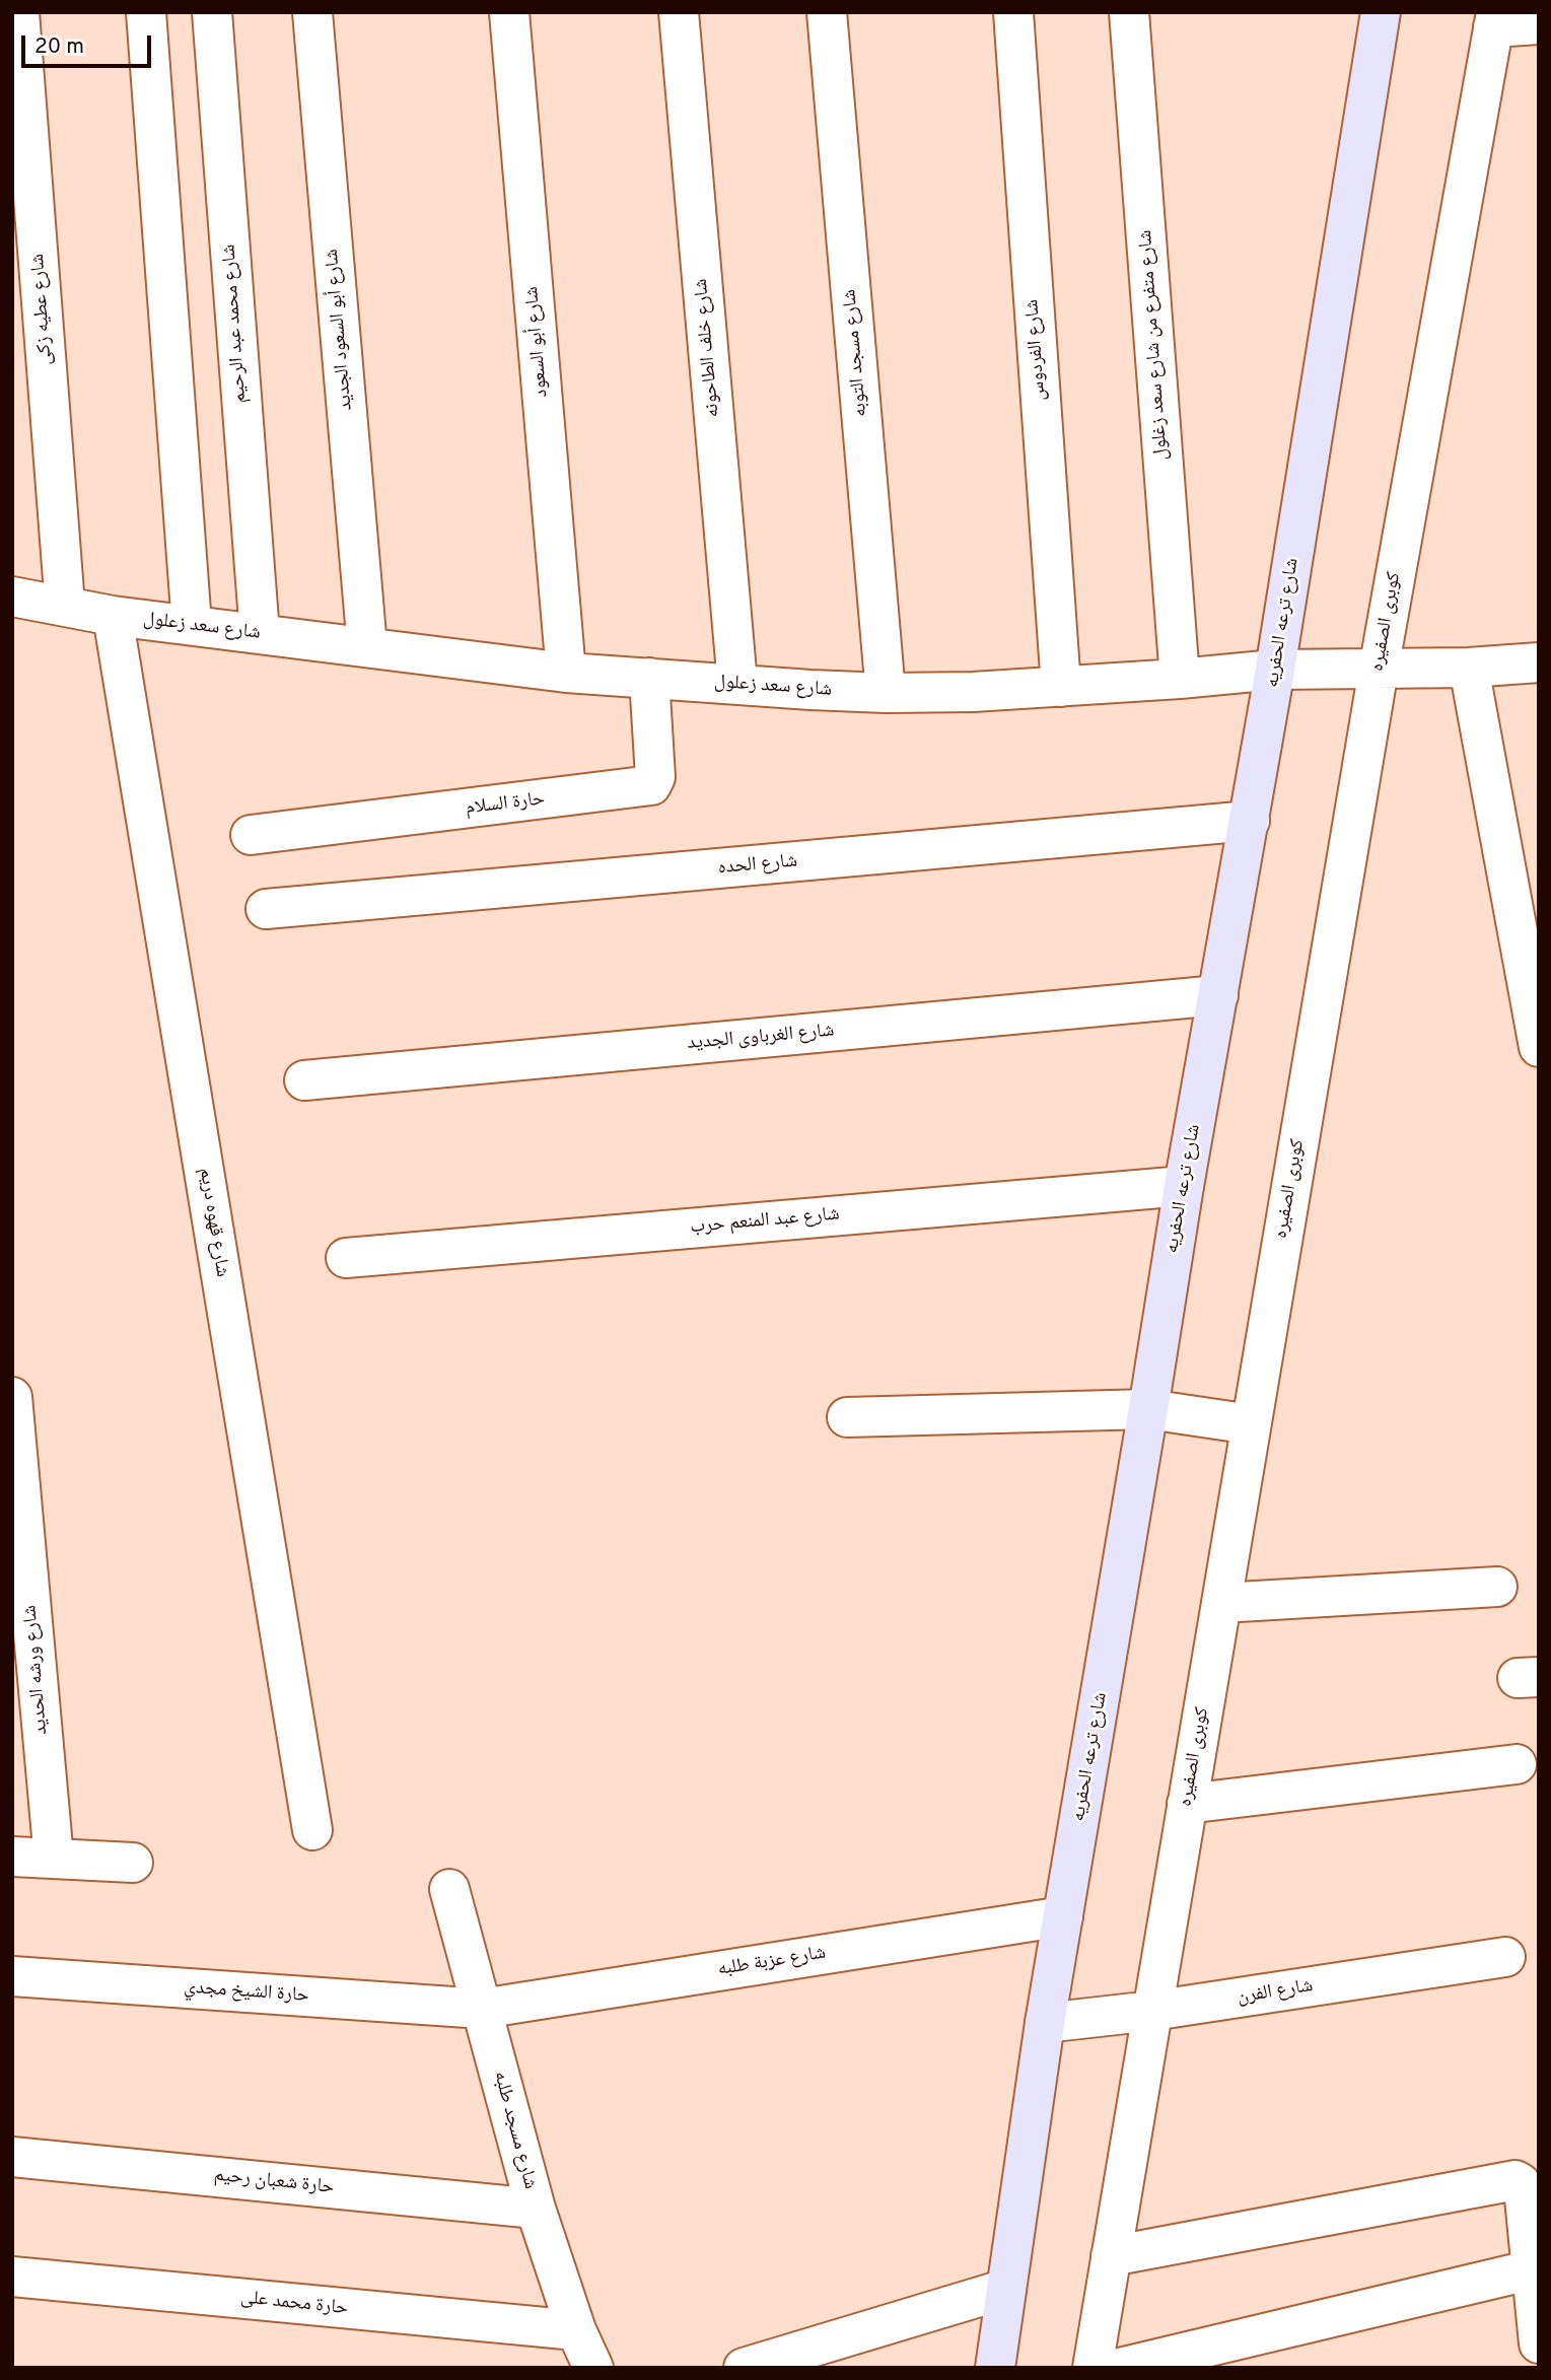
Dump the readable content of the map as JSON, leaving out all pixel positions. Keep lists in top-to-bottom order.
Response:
{
  "streets": {
    "street": [
      "شارع عطيه زكى",
      "شارع محمد عبد الرحيم",
      "شارع أبو السعود الجديد",
      "شارع أبو السعود",
      "شارع متفرع من شارع سعد زغلول",
      "شارع خلف الطاحونه",
      "شارع الفردوس",
      "شارع مسجد التوبه",
      "كوبرى الصفيره",
      "شارع ترعه الحفريه",
      "شارع سعد زعلول",
      "حارة السلام",
      "شارع الحده",
      "شارع الغرباوى الجديد",
      "شارع عبد المنعم حرب",
      "شارع قهوه دريم",
      "شارع ورشه الحديد",
      "شارع عزبة طلبه",
      "حارة الشيخ مجدي",
      "شارع الفرن",
      "شارع مسجد طلبه",
      "حارة شعبان رحيم",
      "حارة محمد على"
    ]
  },
  "crossings": [
    ["شارع عطيه زكى", "شارع سعد زعلول"],
    ["شارع محمد عبد الرحيم", "شارع سعد زعلول"],
    ["شارع أبو السعود الجديد", "شارع سعد زعلول"],
    ["شارع أبو السعود", "شارع سعد زعلول"],
    ["شارع متفرع من شارع سعد زغلول", "شارع سعد زعلول"],
    ["شارع خلف الطاحونه", "شارع سعد زعلول"],
    ["شارع الفردوس", "شارع سعد زعلول"],
    ["شارع مسجد التوبه", "شارع سعد زعلول"],
    ["كوبرى الصفيره", "شارع سعد زعلول"],
    ["كوبرى الصفيره", "شارع الفرن"],
    ["شارع ترعه الحفريه", "شارع سعد زعلول"],
    ["شارع ترعه الحفريه", "شارع الحده"],
    ["شارع ترعه الحفريه", "شارع الغرباوى الجديد"],
    ["شارع ترعه الحفريه", "شارع عبد المنعم حرب"],
    ["شارع ترعه الحفريه", "شارع عزبة طلبه"],
    ["شارع ترعه الحفريه", "شارع الفرن"],
    ["شارع سعد زعلول", "حارة السلام"],
    ["شارع سعد زعلول", "شارع قهوه دريم"],
    ["شارع عزبة طلبه", "حارة الشيخ مجدي"],
    ["شارع عزبة طلبه", "شارع مسجد طلبه"],
    ["حارة الشيخ مجدي", "شارع مسجد طلبه"],
    ["شارع مسجد طلبه", "حارة شعبان رحيم"],
    ["شارع مسجد طلبه", "حارة محمد على"]
  ],
  "scale_bar": "20 m"
}
